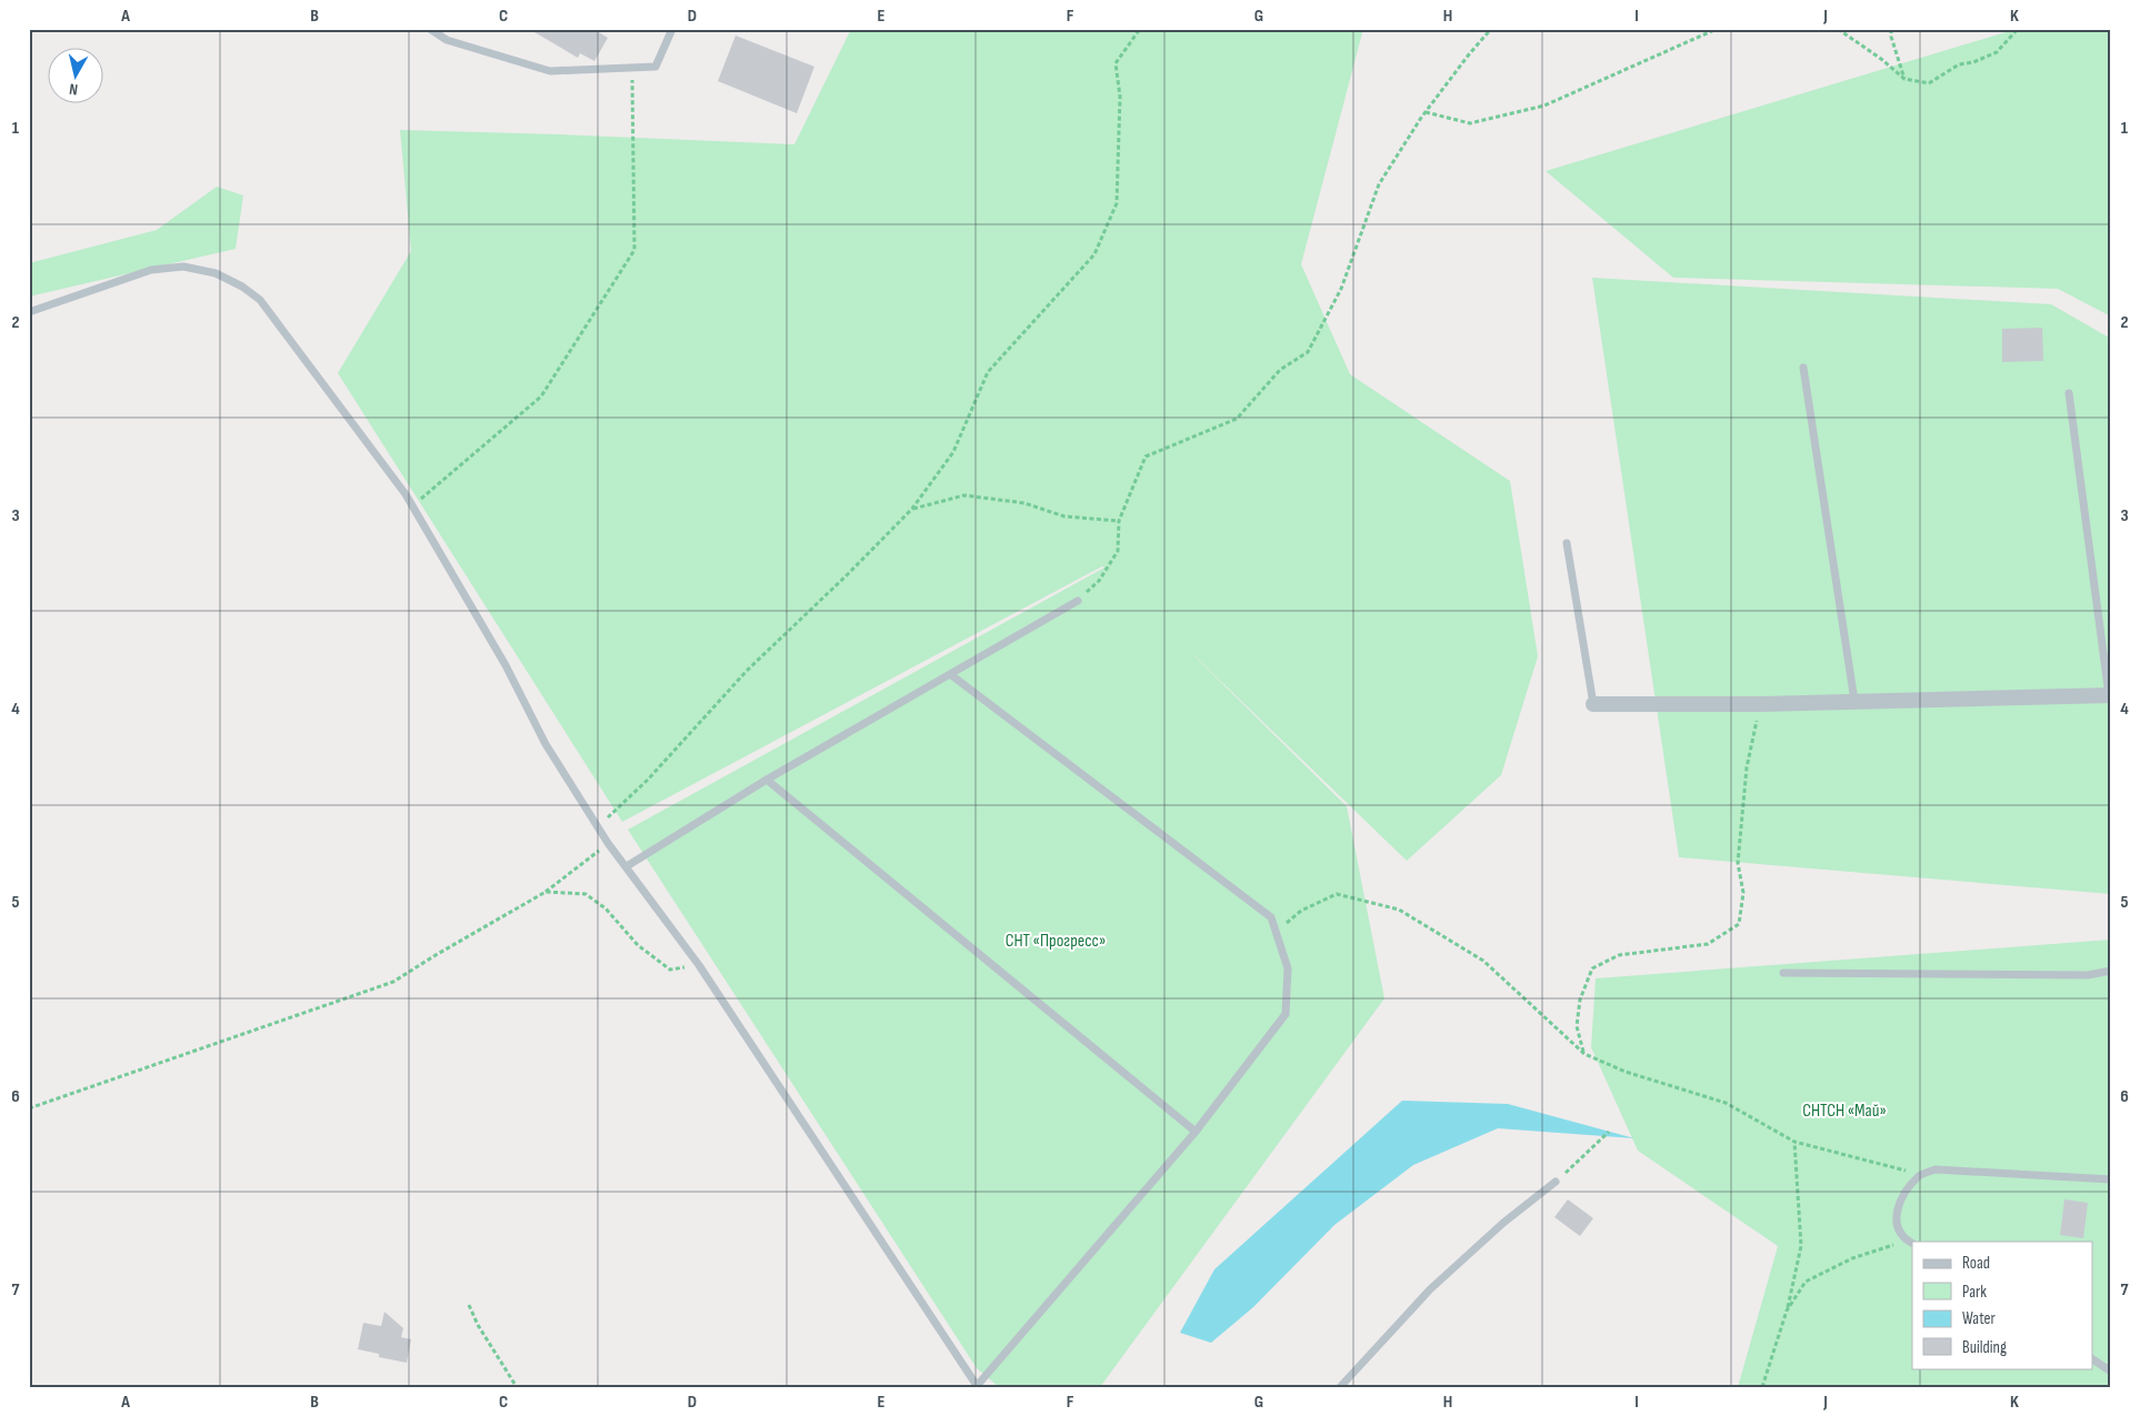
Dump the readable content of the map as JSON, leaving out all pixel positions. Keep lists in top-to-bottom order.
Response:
{
  "parks": ["СНТ «Прогресс»", "СНТСН «Май»"],
  "legend": [
    "Road",
    "Park",
    "Water",
    "Building"
  ],
  "north": "bottom",
  "grid": {
    "columns": [
      "A",
      "B",
      "C",
      "D",
      "E",
      "F",
      "G",
      "H",
      "I",
      "J",
      "K"
    ],
    "rows": [
      "1",
      "2",
      "3",
      "4",
      "5",
      "6",
      "7"
    ]
  }
}
